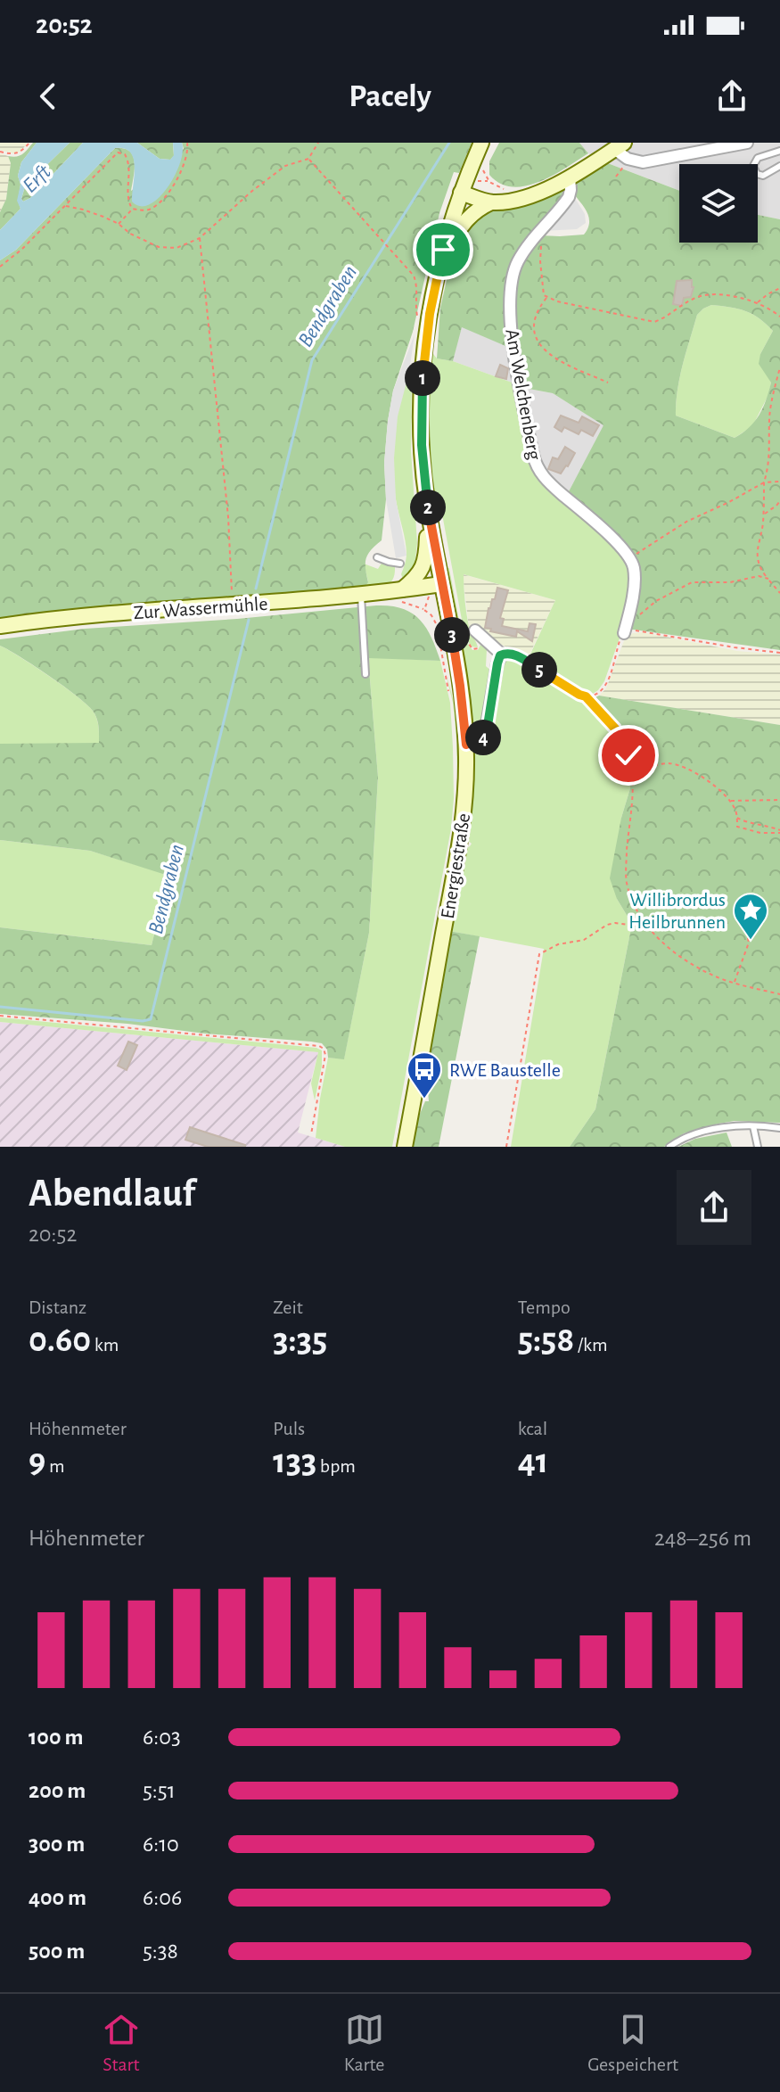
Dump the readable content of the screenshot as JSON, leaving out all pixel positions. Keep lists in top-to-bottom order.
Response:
{
  "streets": {
    "main road": ["Zur Wassermühle", "Energiestraße"],
    "street": ["Am Welchenberg"]
  },
  "crossings": [
    ["Zur Wassermühle", "Energiestraße"]
  ],
  "water": ["Erft", "Bendgraben"],
  "places": {
    "place": ["Willibrordus Heilbrunnen"],
    "bus stop": ["RWE Baustelle"]
  },
  "page": {
    "status": "20:52",
    "header": "Pacely",
    "pins": [
      "1",
      "2",
      "3",
      "5",
      "4"
    ],
    "heading": ["Abendlauf", "20:52"],
    "stats": [
      ["Distanz", "0.60 km"],
      ["Zeit", "3:35"],
      ["Tempo", "5:58 /km"],
      ["Höhenmeter", "9 m"],
      ["Puls", "133 bpm"],
      ["kcal", "41"]
    ],
    "chart": ["Höhenmeter", "248–256 m"],
    "list": [
      {
        "name": "100 m",
        "note": "6:03"
      },
      {
        "name": "200 m",
        "note": "5:51"
      },
      {
        "name": "300 m",
        "note": "6:10"
      },
      {
        "name": "400 m",
        "note": "6:06"
      },
      {
        "name": "500 m",
        "note": "5:38"
      }
    ],
    "tabs": ["Start", "Karte", "Gespeichert"]
  }
}
